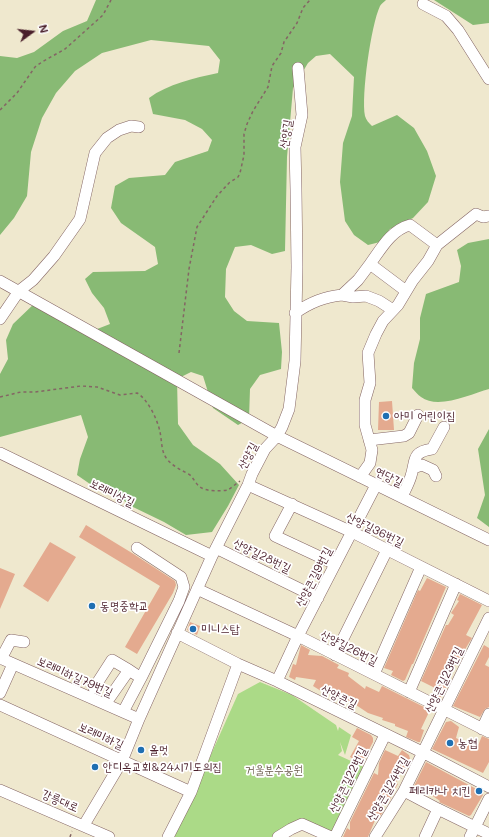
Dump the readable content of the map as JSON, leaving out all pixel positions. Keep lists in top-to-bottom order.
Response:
{
  "streets": {
    "street": [
      "산양길",
      "연당길",
      "보래미상길",
      "산양길36번길",
      "산양길28번길",
      "산양큰길9번길",
      "산양길26번길",
      "보래미하길79번길",
      "산양큰길23번길",
      "산양큰길",
      "보래미하길",
      "산양큰길22번길",
      "산양큰길24번길",
      "강릉대로"
    ]
  },
  "crossings": [
    ["산양길", "연당길"],
    ["산양길", "보래미상길"],
    ["산양길", "산양길36번길"],
    ["산양길", "산양길28번길"],
    ["산양길", "산양길26번길"],
    ["산양길", "보래미하길79번길"],
    ["산양길", "산양큰길"],
    ["산양길", "보래미하길"],
    ["산양길", "강릉대로"],
    ["연당길", "산양큰길9번길"],
    ["보래미상길", "산양길28번길"],
    ["산양길36번길", "산양큰길9번길"],
    ["산양길28번길", "산양큰길9번길"],
    ["산양큰길9번길", "산양길26번길"],
    ["산양큰길9번길", "산양큰길"],
    ["산양길26번길", "산양큰길23번길"],
    ["산양큰길23번길", "산양큰길"],
    ["산양큰길23번길", "산양큰길24번길"],
    ["산양큰길", "산양큰길22번길"],
    ["산양큰길", "산양큰길24번길"]
  ],
  "parks": ["거울분수공원"],
  "places": [
    "아미 어린이집",
    "동명중학교",
    "미니스탑",
    "농협",
    "올멋",
    "안디옥교회&24시기도의집",
    "페리카나 치킨"
  ],
  "north": "right"
}
